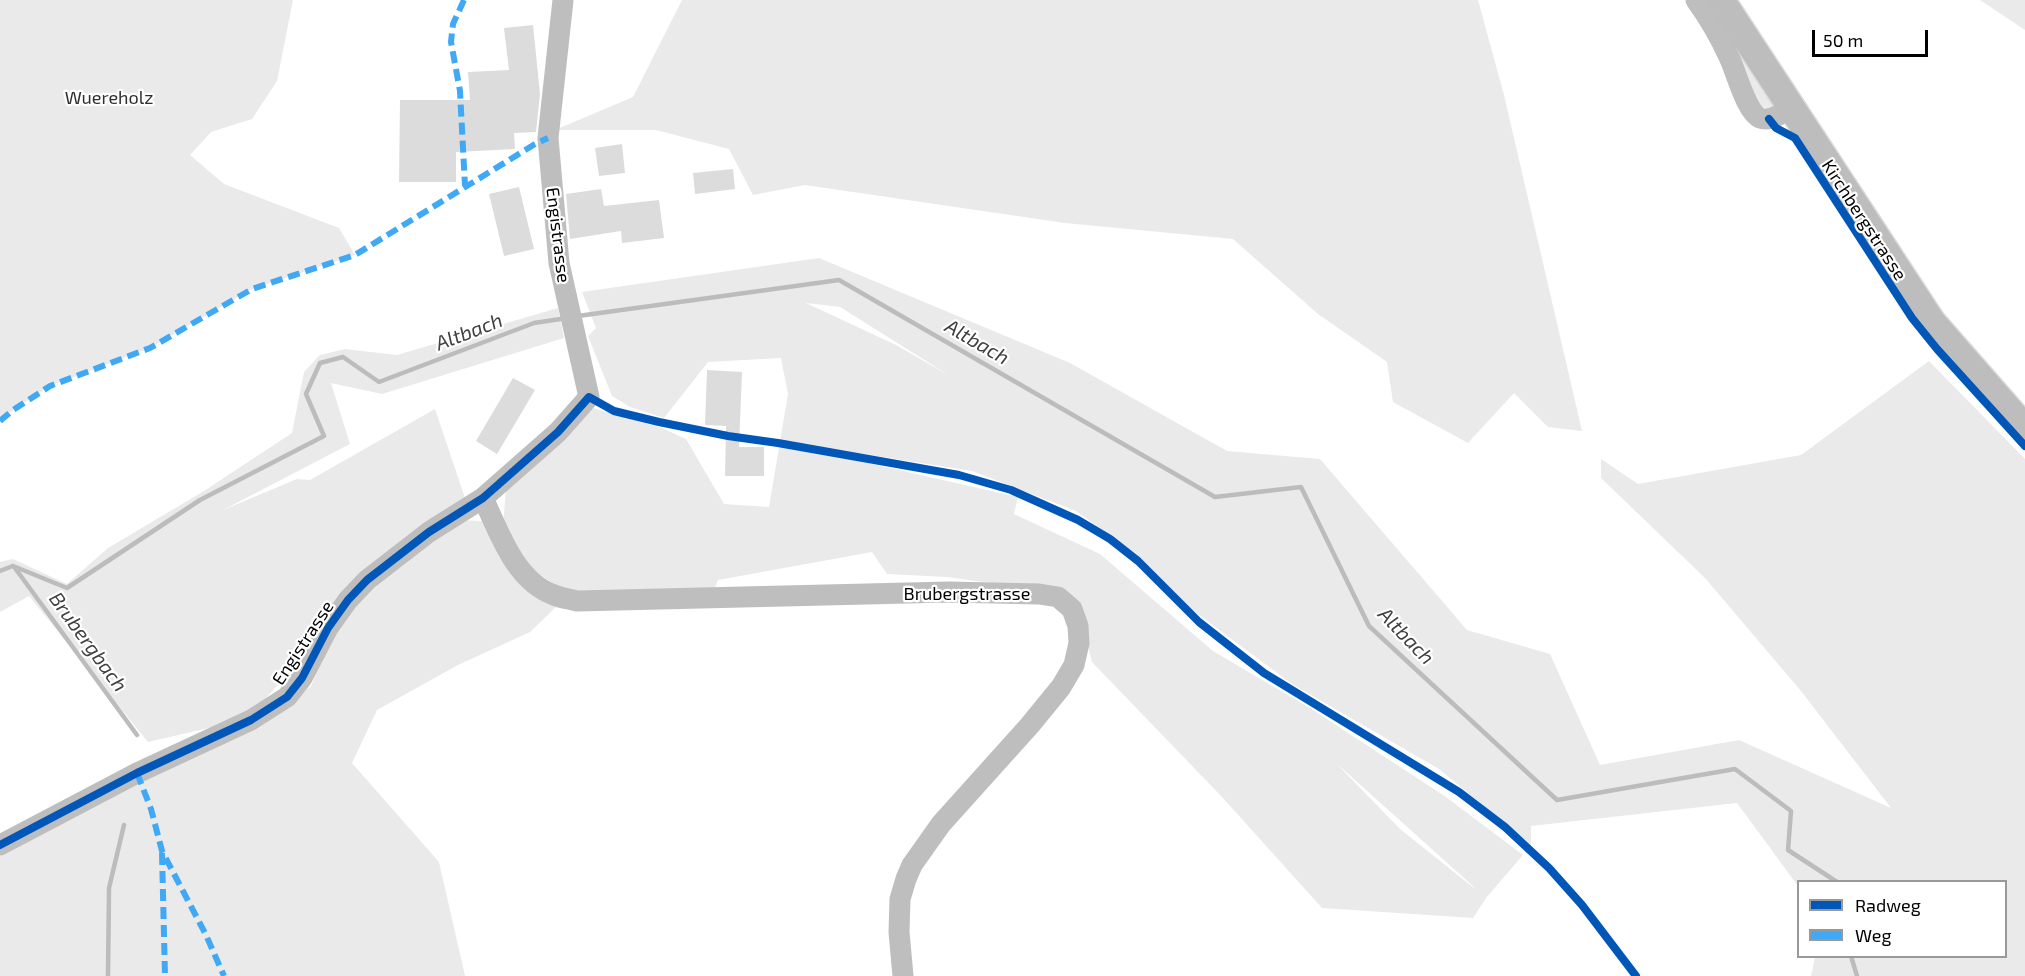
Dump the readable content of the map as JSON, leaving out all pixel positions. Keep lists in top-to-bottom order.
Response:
{
  "streets": {
    "main road": ["Kirchbergstrasse"],
    "street": ["Engistrasse", "Brubergstrasse"]
  },
  "crossings": [
    ["Engistrasse", "Brubergstrasse"]
  ],
  "water": ["Altbach", "Brubergbach"],
  "parks": ["Wuereholz"],
  "legend": ["Radweg", "Weg"],
  "scale_bar": "50 m"
}
